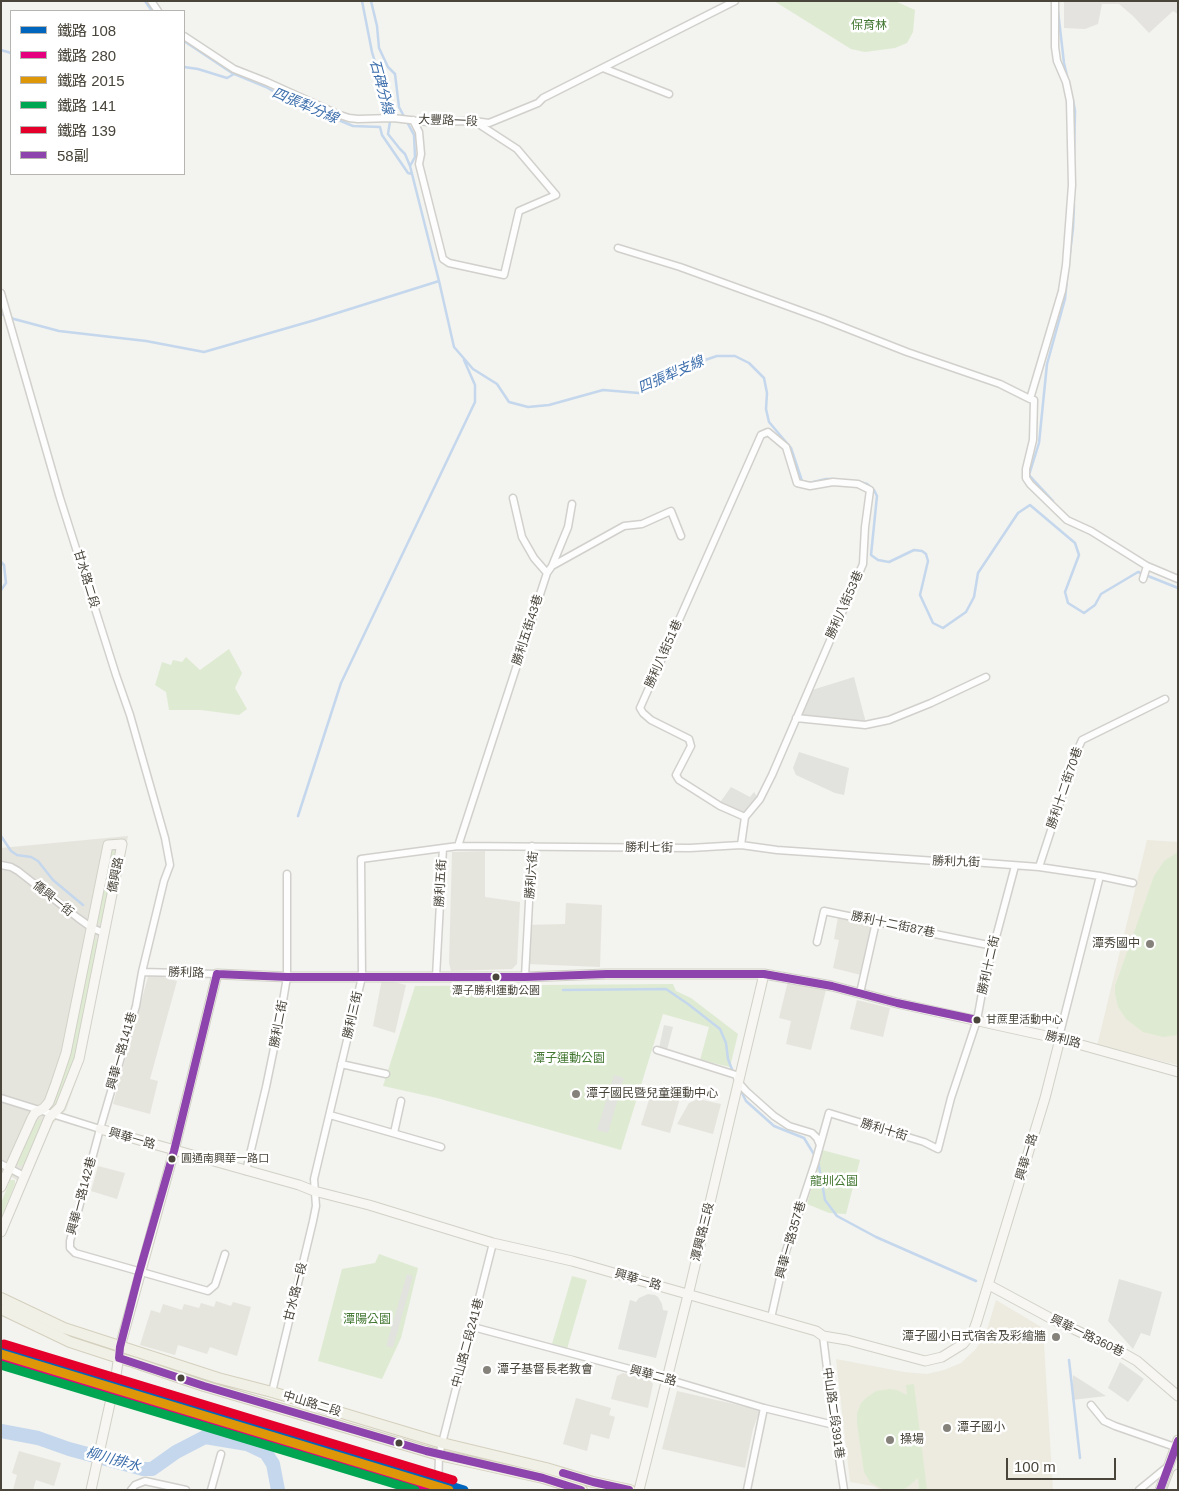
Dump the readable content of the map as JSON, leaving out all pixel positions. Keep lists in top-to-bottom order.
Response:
{
  "streets": {
    "main road": ["中山路二段"],
    "street": [
      "大豐路一段",
      "甘水路二段",
      "勝利八街53巷",
      "勝利五街43巷",
      "勝利八街51巷",
      "勝利十二街70巷",
      "勝利七街",
      "勝利九街",
      "僑興路",
      "勝利六街",
      "勝利五街",
      "僑興一街",
      "勝利十二街87巷",
      "勝利十二街",
      "勝利路",
      "勝利三街",
      "勝利二街",
      "興華一路141巷",
      "勝利十街",
      "興華一路",
      "興華一路142巷",
      "潭興路三段",
      "興華一路357巷",
      "甘水路一段",
      "興華一路360巷",
      "中山路二段241巷",
      "興華二路",
      "中山路二段391巷"
    ]
  },
  "crossings": [
    ["甘水路二段", "興華一路141巷"],
    ["勝利八街53巷", "勝利八街51巷"],
    ["勝利五街43巷", "勝利五街"],
    ["勝利十二街70巷", "勝利九街"],
    ["勝利七街", "勝利九街"],
    ["勝利七街", "勝利六街"],
    ["勝利九街", "勝利十二街"],
    ["僑興路", "僑興一街"],
    ["僑興路", "興華一路"],
    ["勝利六街", "勝利五街"],
    ["勝利六街", "勝利路"],
    ["勝利五街", "勝利路"],
    ["勝利五街", "勝利三街"],
    ["勝利十二街87巷", "勝利十二街"],
    ["勝利十二街", "勝利路"],
    ["勝利十二街", "勝利十街"],
    ["勝利路", "勝利三街"],
    ["勝利路", "勝利二街"],
    ["勝利路", "興華一路141巷"],
    ["勝利路", "興華一路"],
    ["勝利路", "潭興路三段"],
    ["勝利三街", "興華一路"],
    ["勝利三街", "甘水路一段"],
    ["勝利二街", "興華一路"],
    ["興華一路141巷", "興華一路"],
    ["興華一路141巷", "興華一路142巷"],
    ["勝利十街", "興華一路357巷"],
    ["興華一路", "興華一路142巷"],
    ["興華一路", "潭興路三段"],
    ["興華一路", "興華一路357巷"],
    ["興華一路", "甘水路一段"],
    ["興華一路", "興華一路360巷"],
    ["興華一路", "中山路二段241巷"],
    ["興華一路", "中山路二段391巷"],
    ["潭興路三段", "興華二路"],
    ["甘水路一段", "中山路二段"],
    ["中山路二段241巷", "興華二路"],
    ["中山路二段241巷", "中山路二段"],
    ["興華二路", "中山路二段391巷"]
  ],
  "water": [
    "石碑分線",
    "四張犁分線",
    "四張犁支線",
    "柳川排水"
  ],
  "parks": [
    "保育林",
    "潭子運動公園",
    "龍圳公園",
    "潭陽公園"
  ],
  "places": [
    "潭秀國中",
    "潭子勝利運動公園",
    "甘蔗里活動中心",
    "潭子國民暨兒童運動中心",
    "圓通南興華一路口",
    "潭子國小日式宿舍及彩繪牆",
    "潭子基督長老教會",
    "潭子國小",
    "操場"
  ],
  "lines": [
    "transit line 58副",
    "rail line 139",
    "rail line 108",
    "rail line 2015",
    "rail line 280",
    "rail line 141"
  ],
  "legend": [
    "鐵路 108",
    "鐵路 280",
    "鐵路 2015",
    "鐵路 141",
    "鐵路 139",
    "58副"
  ],
  "scale_bar": "100 m"
}
